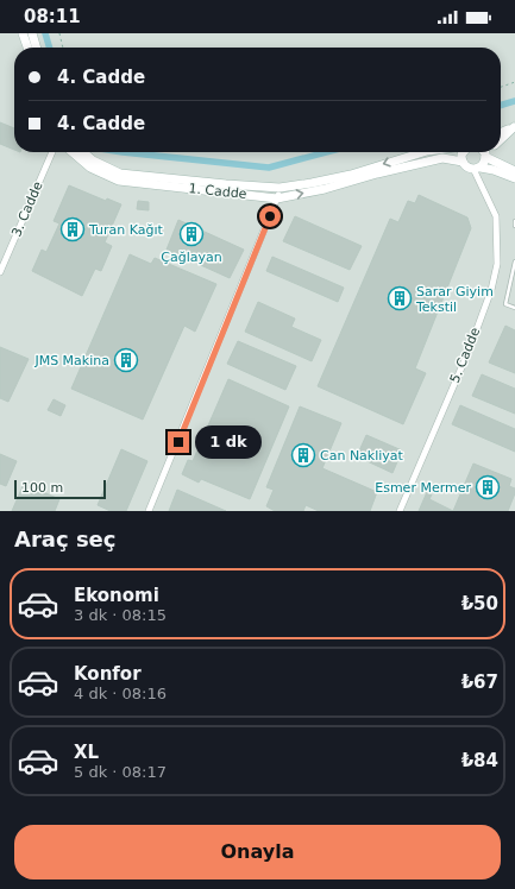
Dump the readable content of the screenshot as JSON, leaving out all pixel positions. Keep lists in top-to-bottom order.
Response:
{
  "streets": {
    "street": ["1. Cadde", "3. Cadde", "5. Cadde"]
  },
  "places": {
    "building": [
      "Turan Kağıt",
      "Çağlayan",
      "Sarar Giyim Tekstil",
      "JMS Makina",
      "Can Nakliyat",
      "Esmer Mermer"
    ]
  },
  "scale_bar": "100 m",
  "page": {
    "status": "08:11",
    "banner": ["4. Cadde", "4. Cadde"],
    "bubble": "1 dk",
    "scale": "100 m",
    "heading": "Araç seç",
    "list": [
      {
        "name": "Ekonomi",
        "note": "3 dk · 08:15",
        "value": "₺50"
      },
      {
        "name": "Konfor",
        "note": "4 dk · 08:16",
        "value": "₺67"
      },
      {
        "name": "XL",
        "note": "5 dk · 08:17",
        "value": "₺84"
      }
    ],
    "buttons": "Onayla"
  }
}
